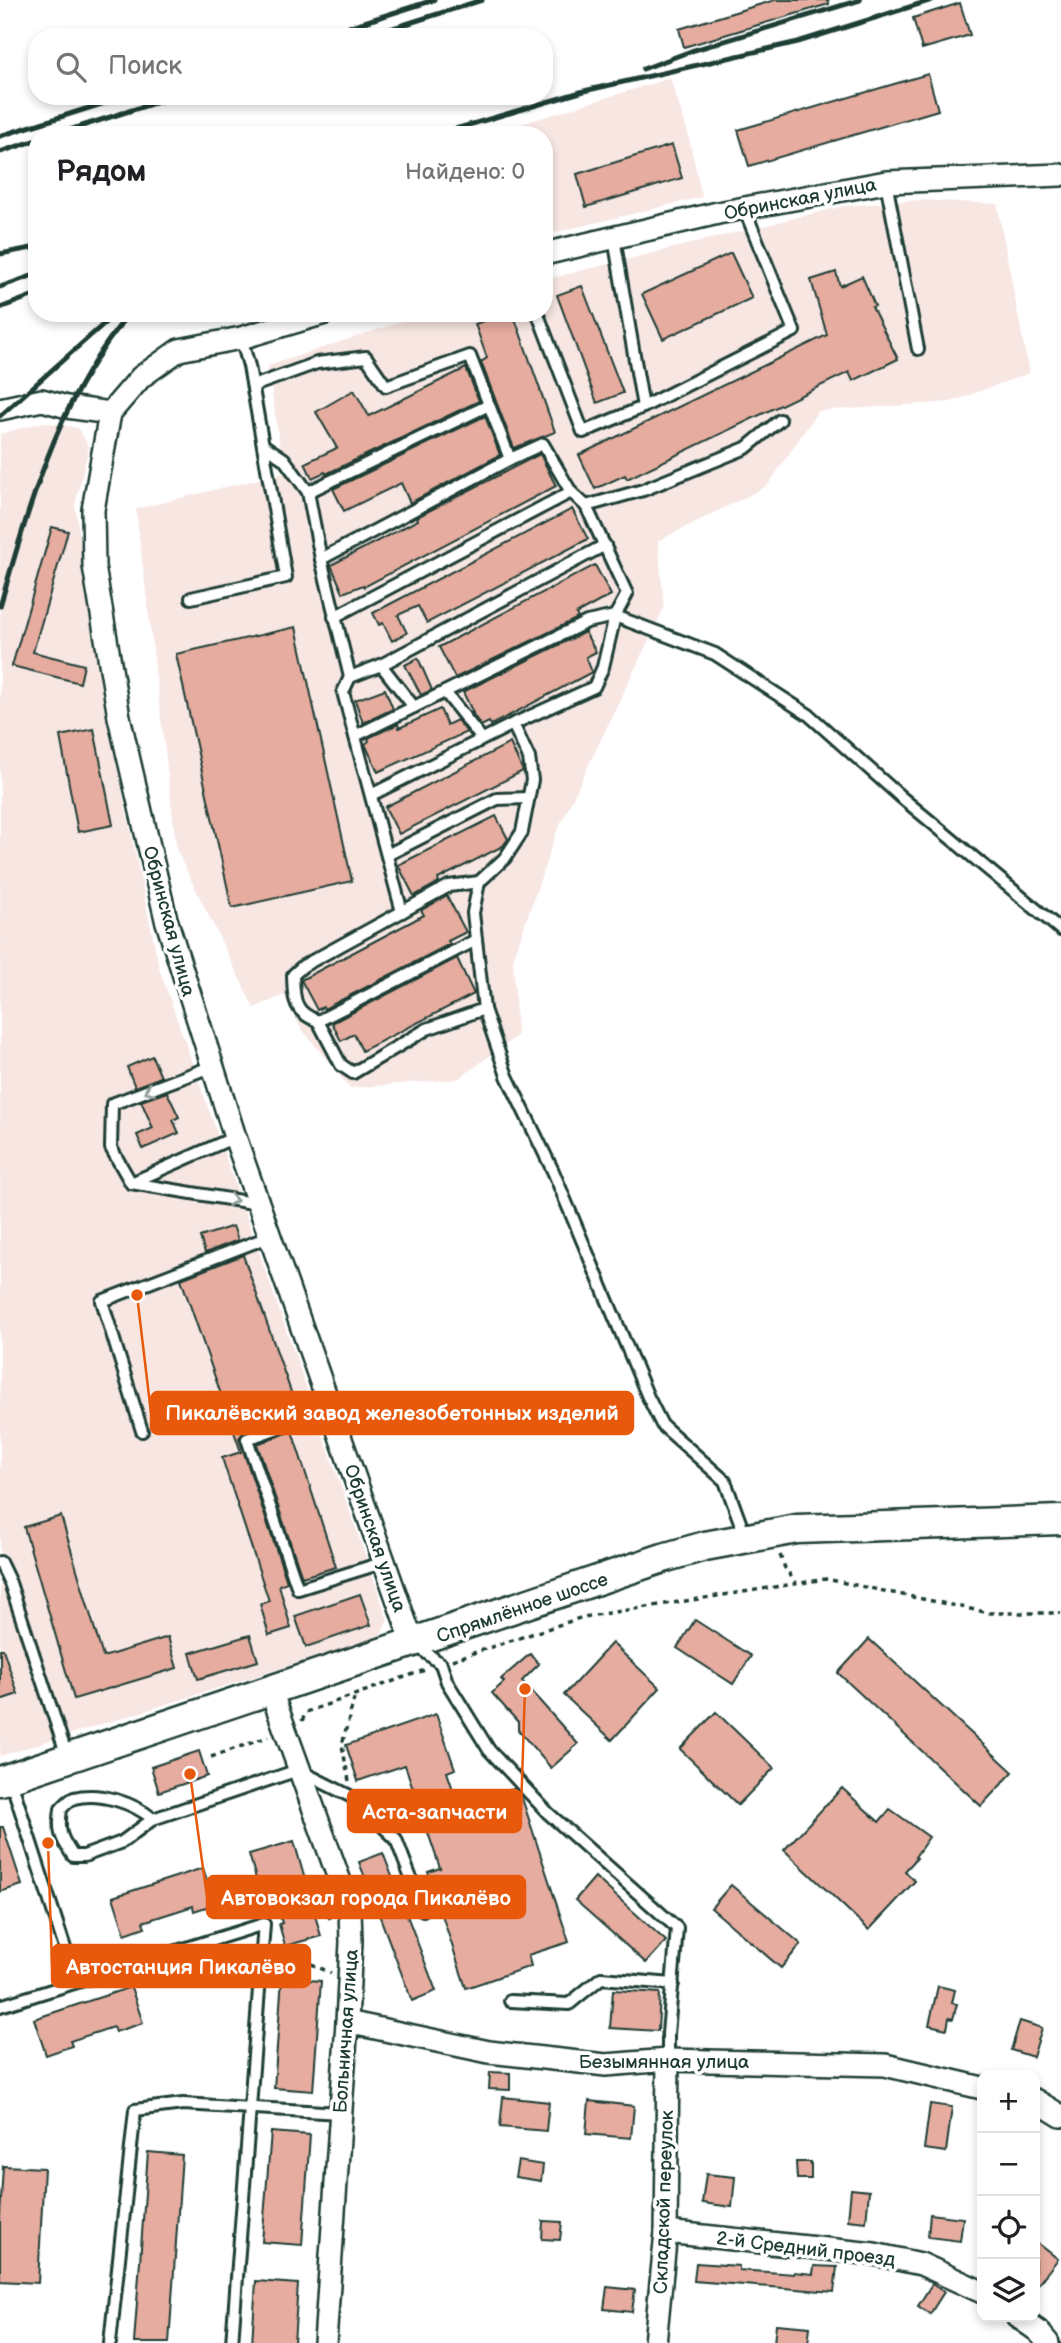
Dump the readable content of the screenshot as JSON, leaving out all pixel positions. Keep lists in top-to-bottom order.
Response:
{
  "streets": {
    "main road": ["Спрямлённое шоссе"],
    "street": [
      "Обринская улица",
      "Больничная улица",
      "Безымянная улица",
      "Складской переулок",
      "2-й Средний проезд"
    ]
  },
  "crossings": [
    ["Обринская улица", "Спрямлённое шоссе"],
    ["Спрямлённое шоссе", "Больничная улица"],
    ["Больничная улица", "Безымянная улица"],
    ["Безымянная улица", "Складской переулок"],
    ["Складской переулок", "2-й Средний проезд"]
  ],
  "places": [
    "Пикалёвский завод железобетонных изделий",
    "Аста-запчасти",
    "Автовокзал города Пикалёво",
    "Автостанция Пикалёво"
  ],
  "page": {
    "search": "Поиск",
    "heading": ["Рядом", "Найдено: 0"],
    "map_buttons": ["+", "−"]
  }
}
